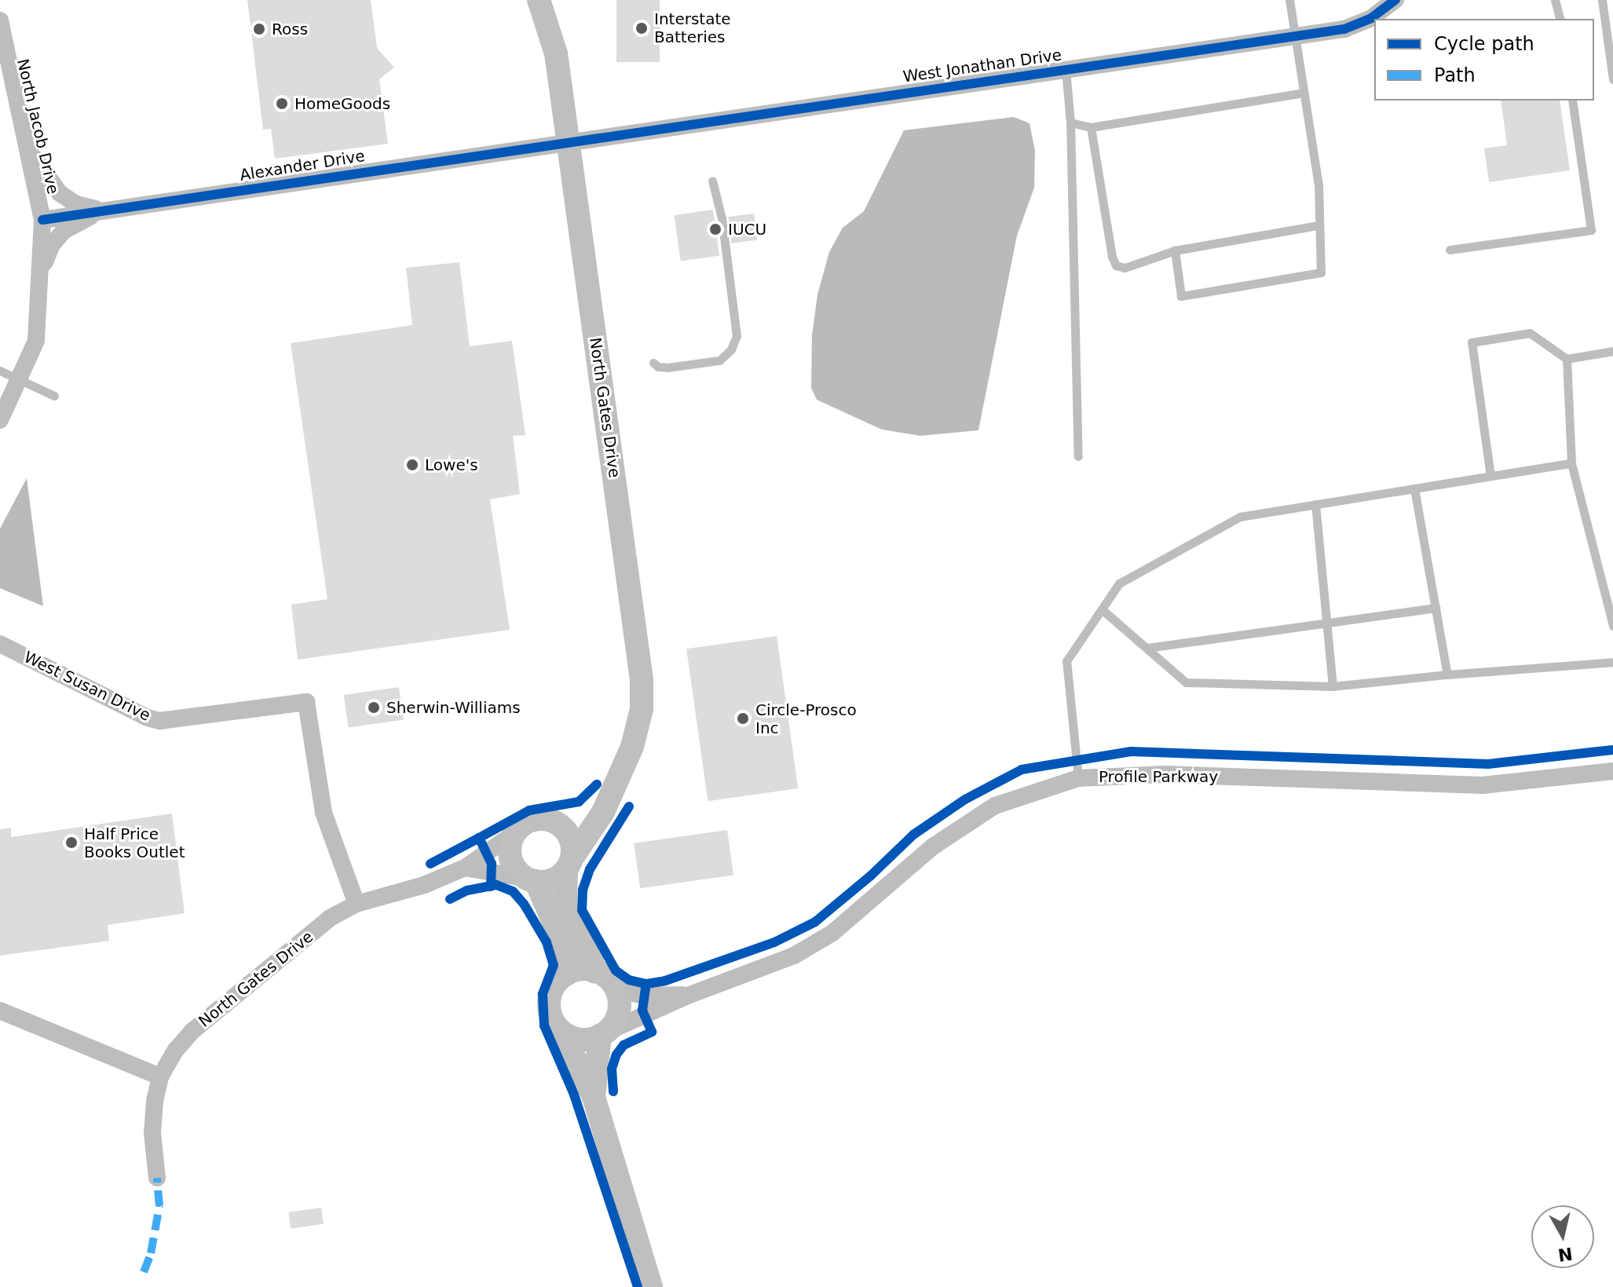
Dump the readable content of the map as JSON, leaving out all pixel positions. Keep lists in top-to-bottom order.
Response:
{
  "streets": {
    "street": [
      "West Jonathan Drive",
      "North Jacob Drive",
      "Alexander Drive",
      "North Gates Drive",
      "West Susan Drive",
      "Profile Parkway"
    ]
  },
  "crossings": [
    ["West Jonathan Drive", "Alexander Drive"],
    ["West Jonathan Drive", "North Gates Drive"],
    ["North Jacob Drive", "Alexander Drive"],
    ["Alexander Drive", "North Gates Drive"],
    ["North Gates Drive", "West Susan Drive"]
  ],
  "places": [
    "Interstate Batteries",
    "Ross",
    "HomeGoods",
    "IUCU",
    "Lowe's",
    "Sherwin-Williams",
    "Circle-Prosco Inc",
    "Half Price Books Outlet"
  ],
  "legend": ["Cycle path", "Path"],
  "north": "bottom"
}
